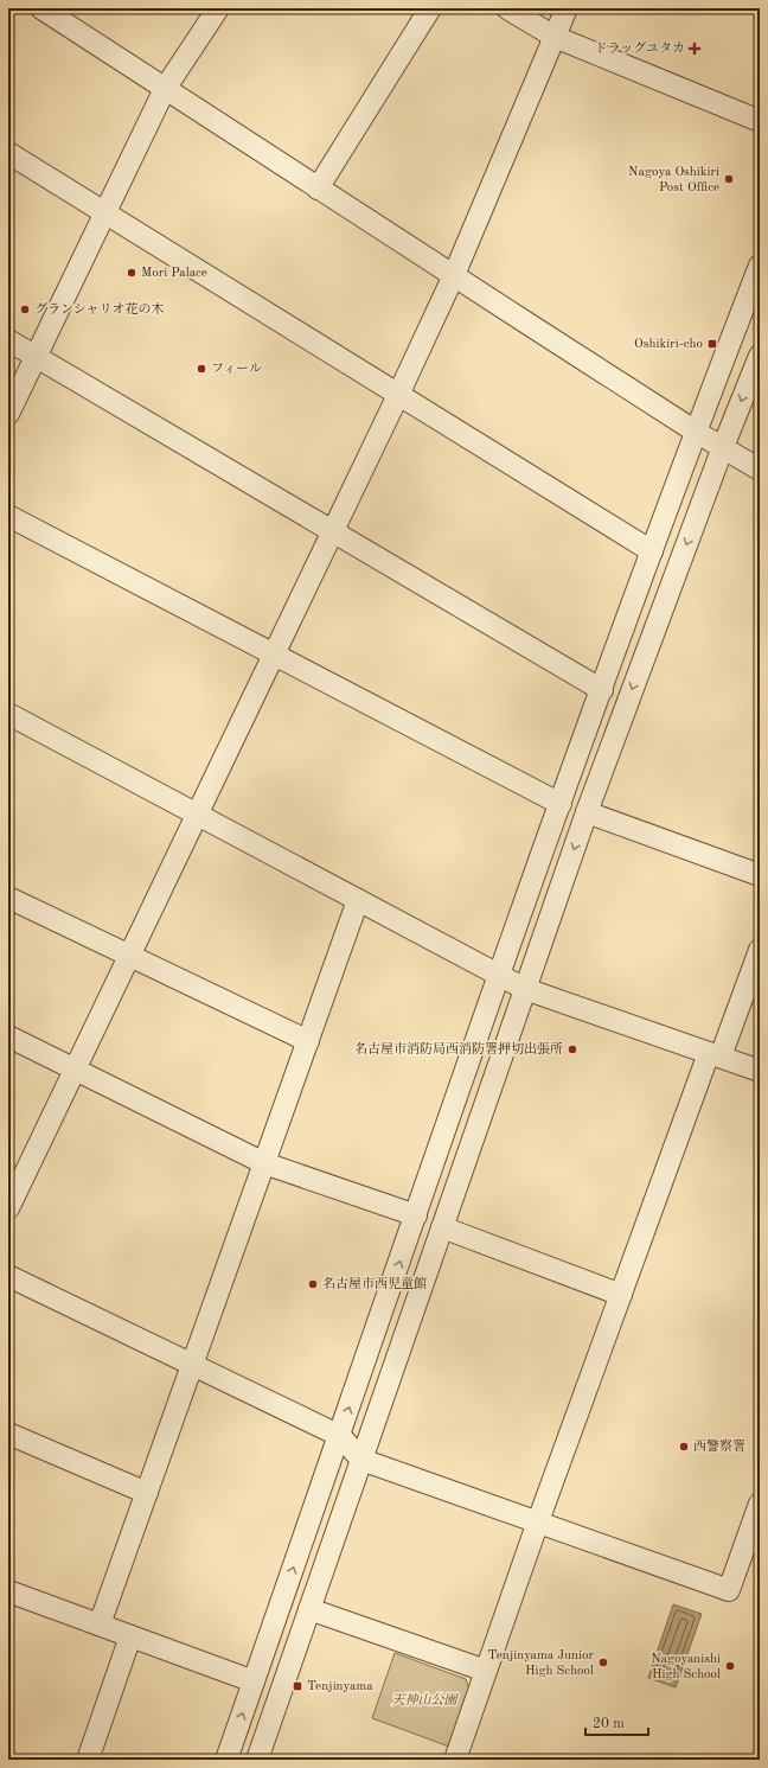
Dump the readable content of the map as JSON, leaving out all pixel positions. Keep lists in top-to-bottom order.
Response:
{
  "parks": ["天神山公園"],
  "places": {
    "health": ["ドラッグユタカ"],
    "other": [
      "Nagoya Oshikiri Post Office",
      "Mori Palace",
      "グランシャリオ花の木",
      "フィール",
      "名古屋市消防局西消防署押切出張所",
      "名古屋市西児童館",
      "西警察署",
      "Tenjinyama Junior High School",
      "Nagoyanishi High School"
    ],
    "transit": ["Oshikiri-cho", "Tenjinyama"]
  },
  "scale_bar": "20 m"
}
